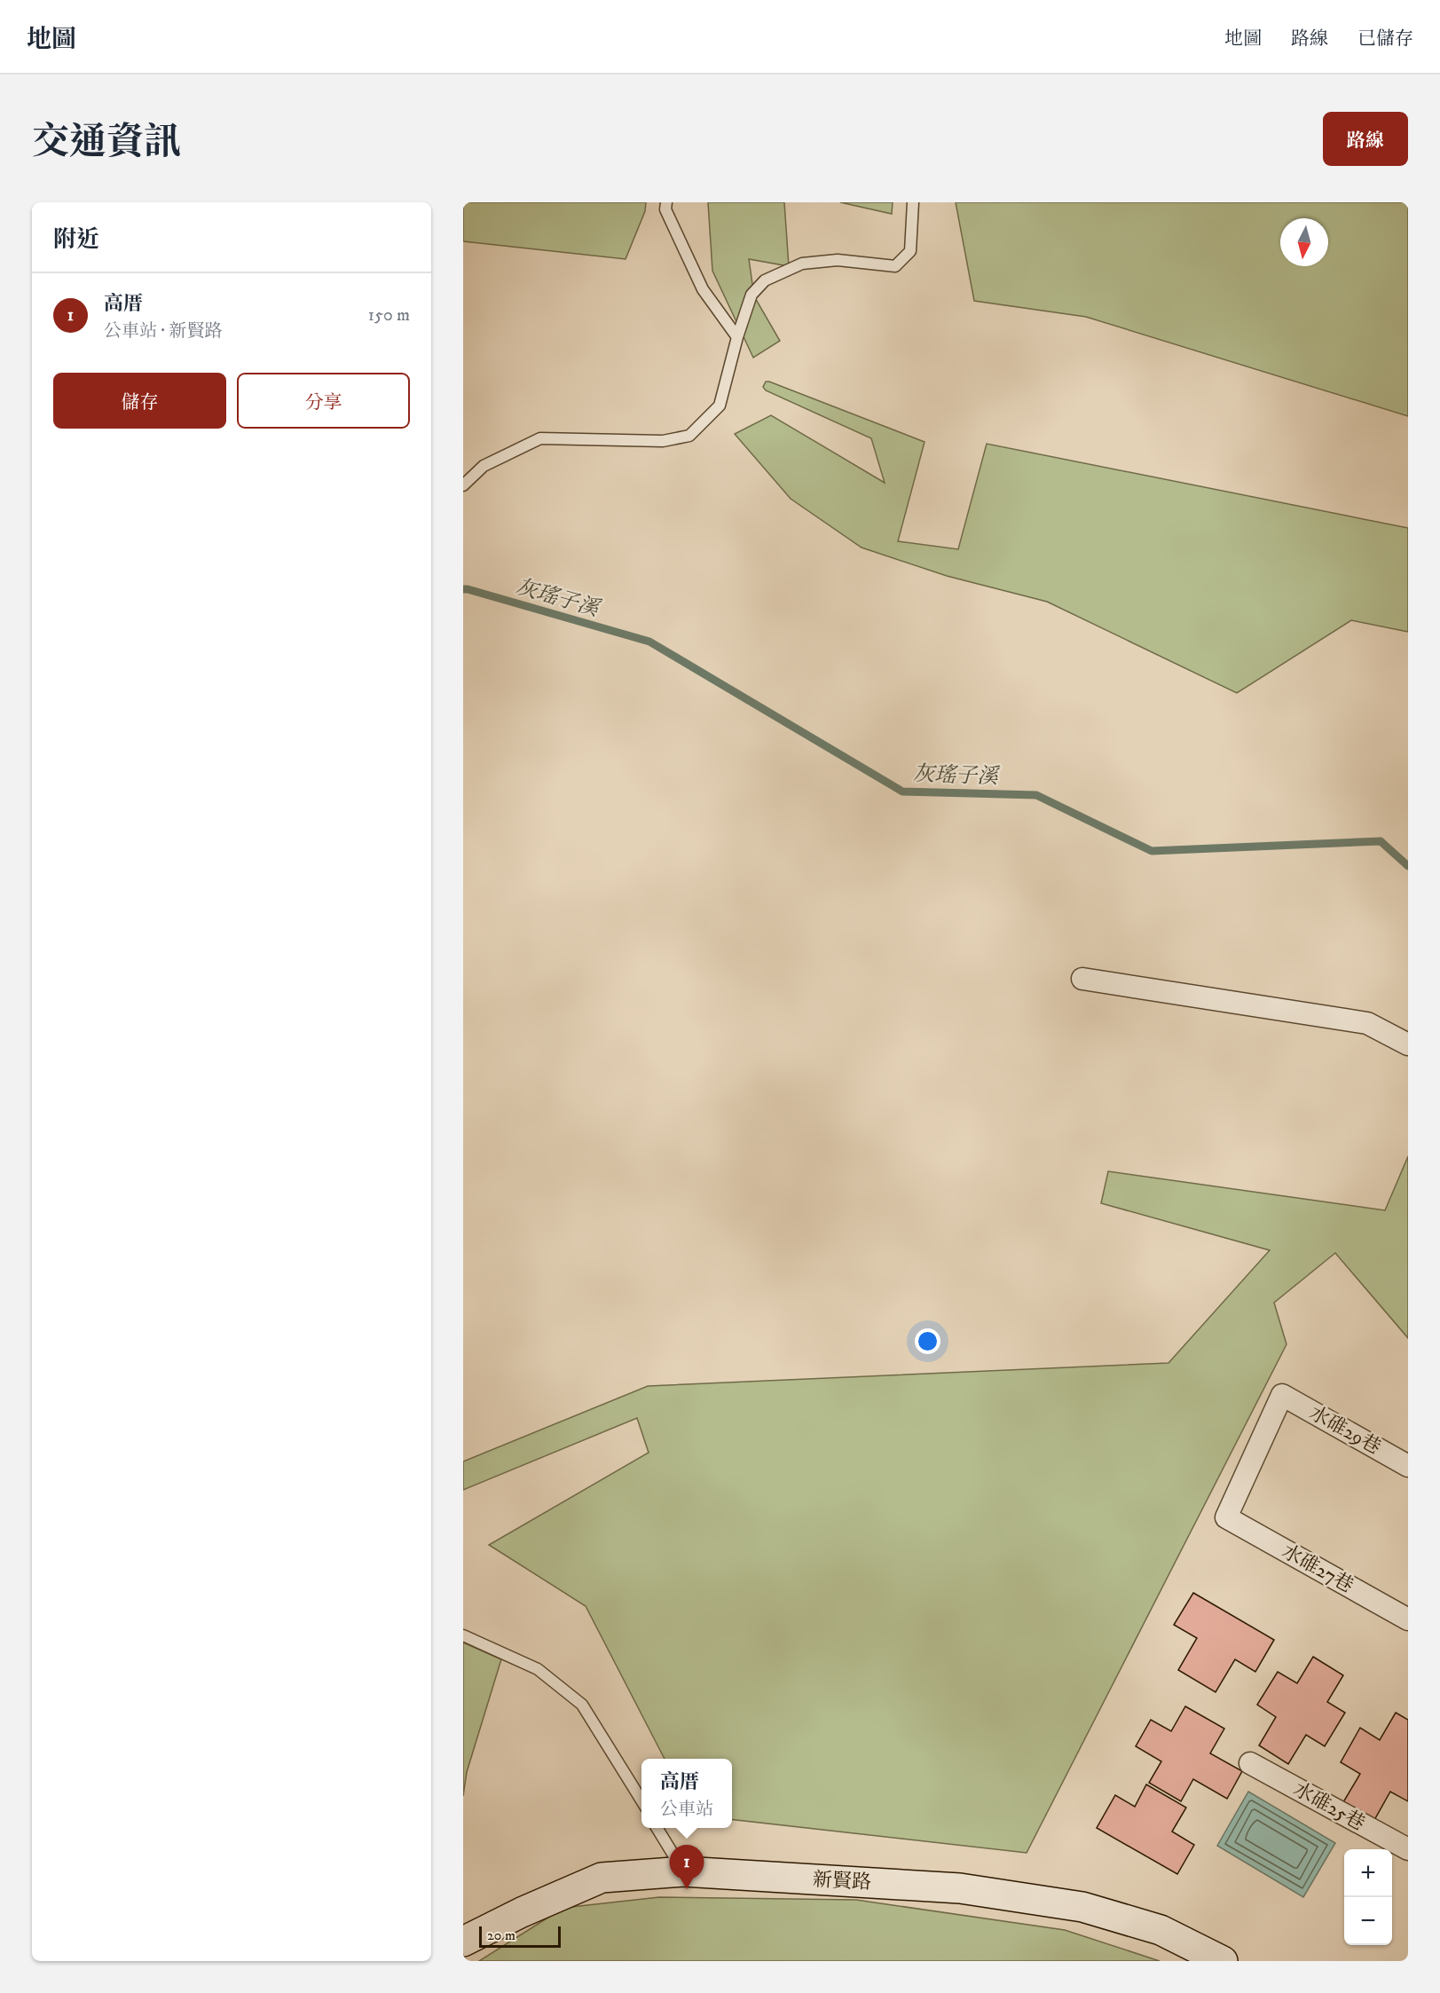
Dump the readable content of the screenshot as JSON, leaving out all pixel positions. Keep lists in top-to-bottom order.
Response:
{
  "streets": {
    "street": [
      "水碓29巷",
      "水碓27巷",
      "水碓25巷",
      "新賢路"
    ]
  },
  "crossings": [
    ["水碓29巷", "水碓27巷"]
  ],
  "water": ["灰瑤子溪"],
  "scale_bar": "20 m",
  "north": "bottom",
  "page": {
    "header": "地圖",
    "nav": ["地圖", "路線", "已儲存"],
    "title": "交通資訊",
    "buttons": [
      "路線",
      ["儲存", "分享"]
    ],
    "heading": "附近",
    "list": [
      {
        "mark": "1",
        "name": "高厝",
        "note": "公車站 · 新賢路",
        "value": "150 m"
      }
    ],
    "popup": ["高厝", "公車站"],
    "pins": "1",
    "map_buttons": ["+", "−"],
    "scale": "20 m"
  }
}
